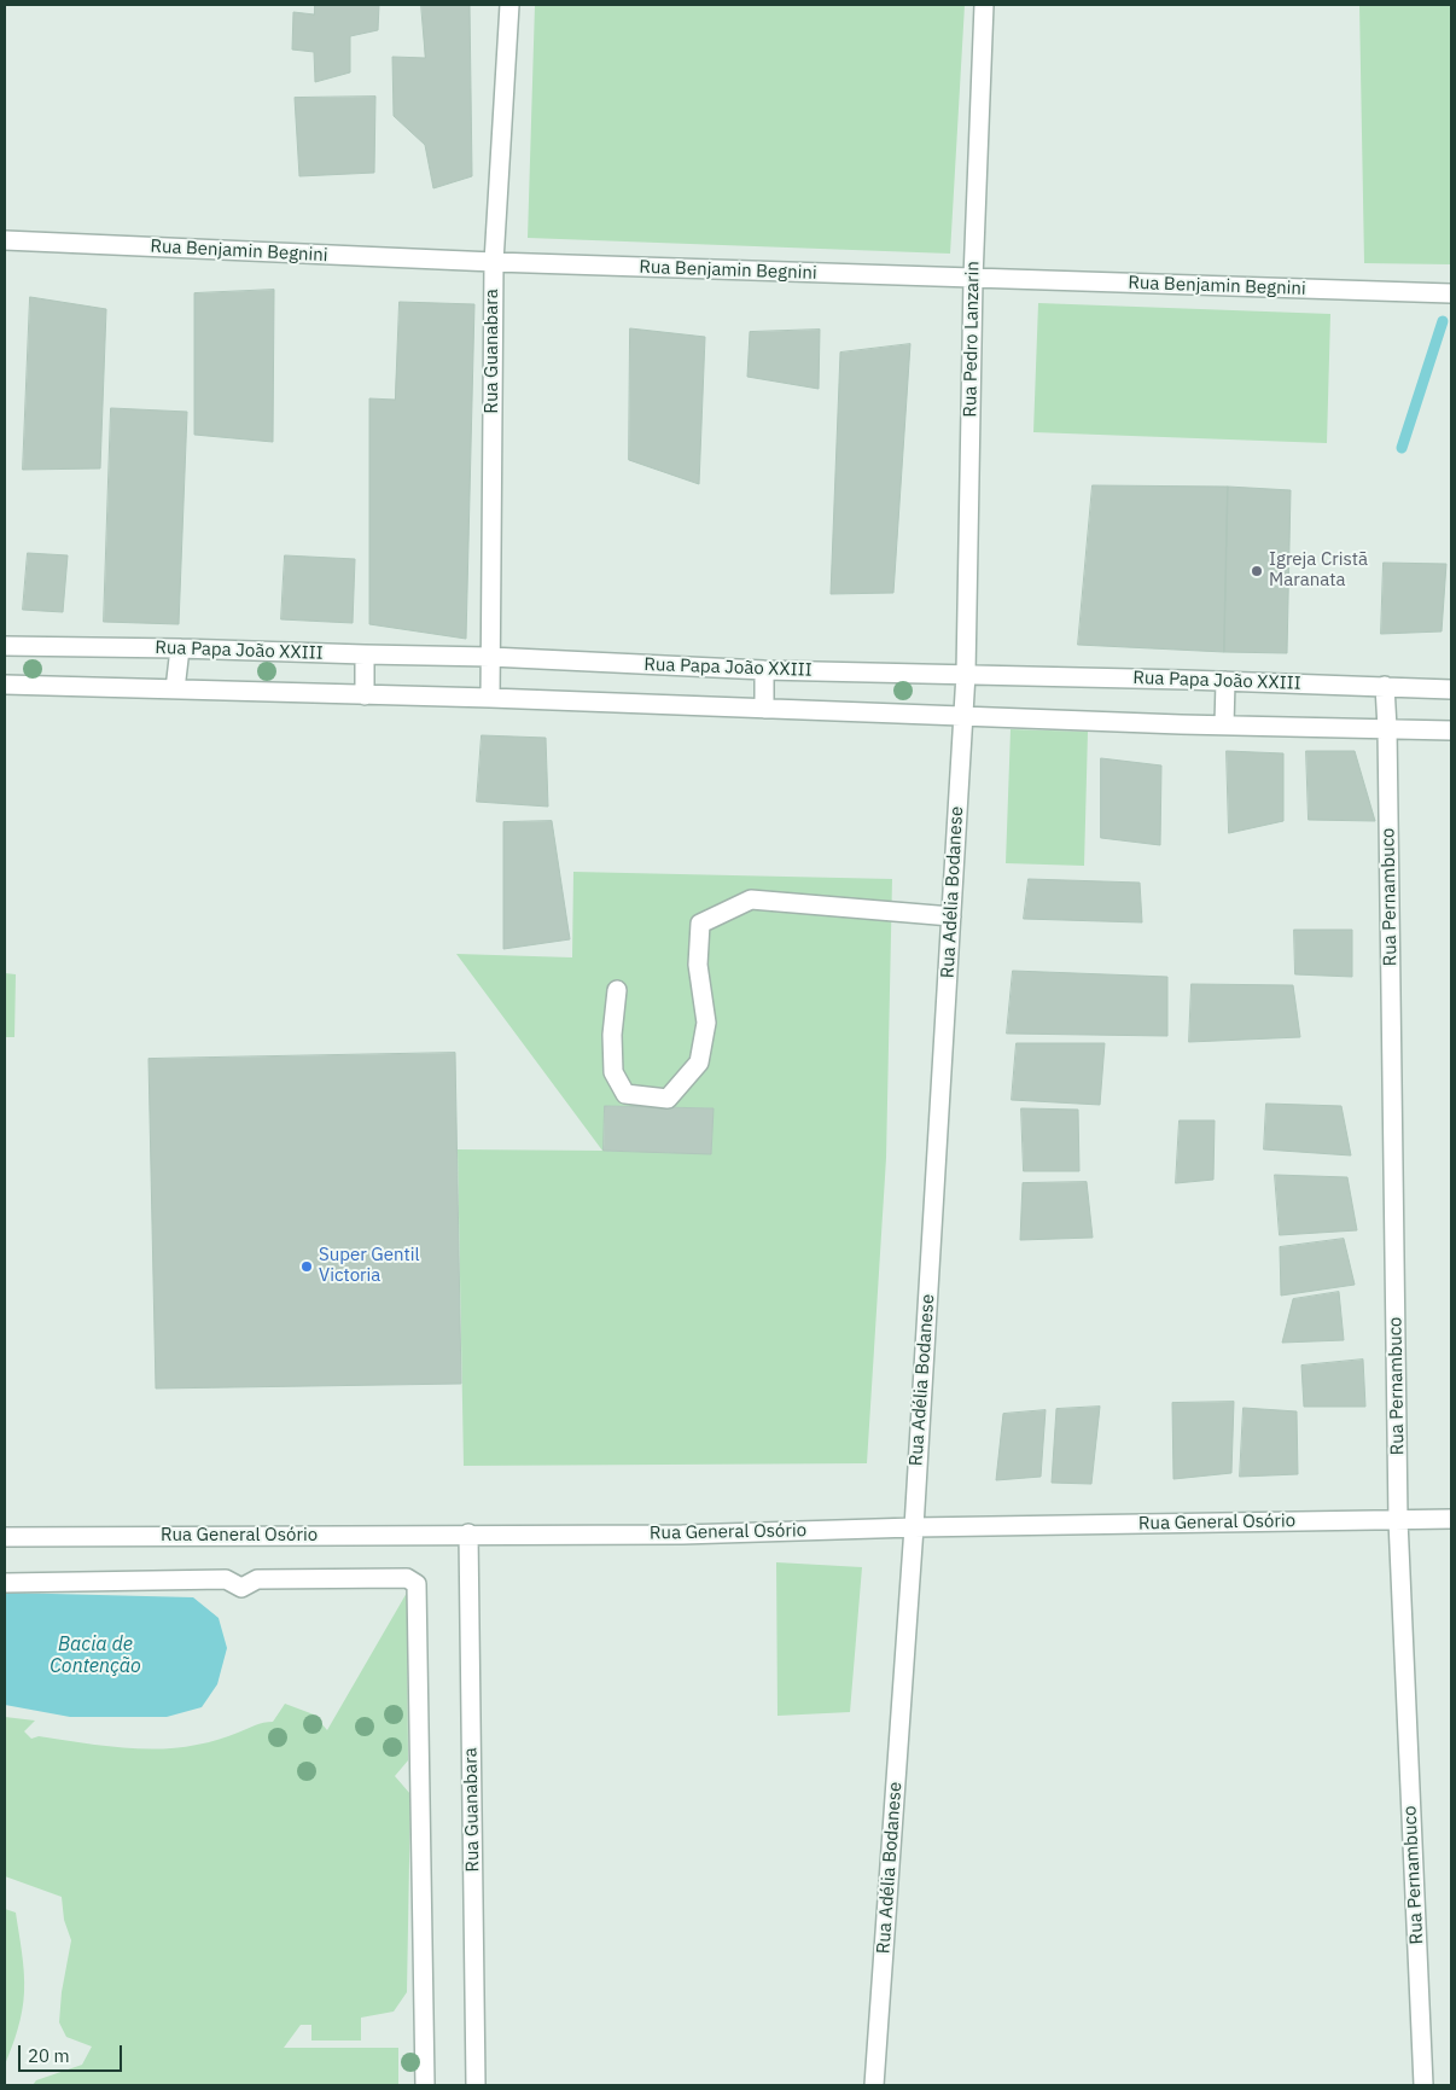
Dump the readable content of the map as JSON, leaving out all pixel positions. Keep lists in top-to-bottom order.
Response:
{
  "streets": {
    "street": [
      "Rua Benjamin Begnini",
      "Rua Pedro Lanzarin",
      "Rua Guanabara",
      "Rua Papa João XXIII",
      "Rua Adélia Bodanese",
      "Rua Pernambuco",
      "Rua General Osório"
    ]
  },
  "crossings": [
    ["Rua Benjamin Begnini", "Rua Pedro Lanzarin"],
    ["Rua Benjamin Begnini", "Rua Guanabara"],
    ["Rua Pedro Lanzarin", "Rua Papa João XXIII"],
    ["Rua Pedro Lanzarin", "Rua Adélia Bodanese"],
    ["Rua Guanabara", "Rua Papa João XXIII"],
    ["Rua Guanabara", "Rua General Osório"],
    ["Rua Papa João XXIII", "Rua Adélia Bodanese"],
    ["Rua Papa João XXIII", "Rua Pernambuco"],
    ["Rua Adélia Bodanese", "Rua General Osório"],
    ["Rua Pernambuco", "Rua General Osório"]
  ],
  "water": ["Bacia de Contenção"],
  "places": ["Igreja Cristã Maranata", "Super Gentil Victoria"],
  "scale_bar": "20 m"
}
